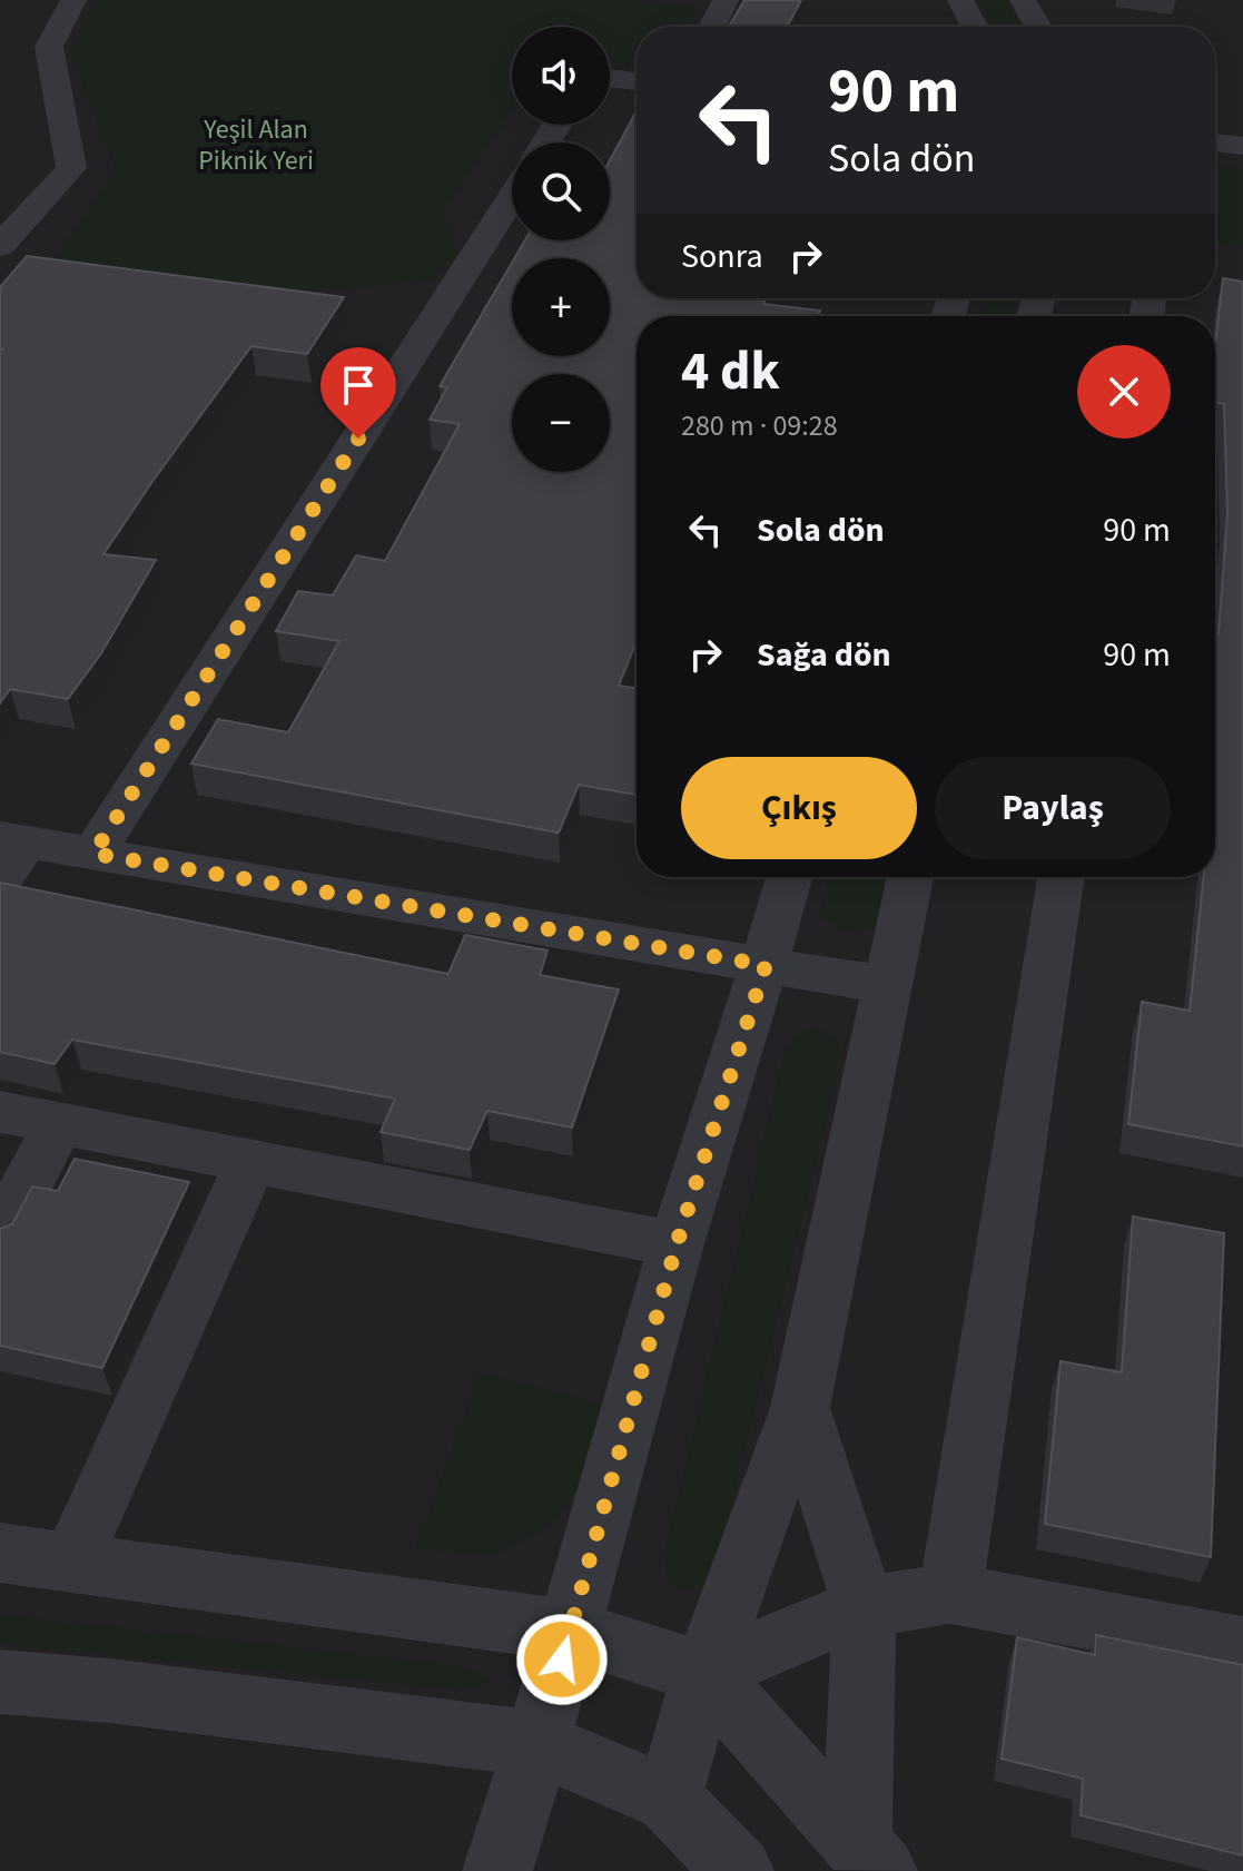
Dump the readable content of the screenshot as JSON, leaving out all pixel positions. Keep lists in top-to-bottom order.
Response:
{
  "parks": ["Yeşil Alan Piknik Yeri"],
  "page": {
    "map_buttons": ["+", "−"],
    "turn": ["90 m", "Sola dön"],
    "then": "Sonra",
    "heading": ["4 dk", "280 m · 09:28"],
    "list": [
      {
        "name": "Sola dön",
        "value": "90 m"
      },
      {
        "name": "Sağa dön",
        "value": "90 m"
      }
    ],
    "buttons": ["Çıkış", "Paylaş"]
  }
}
